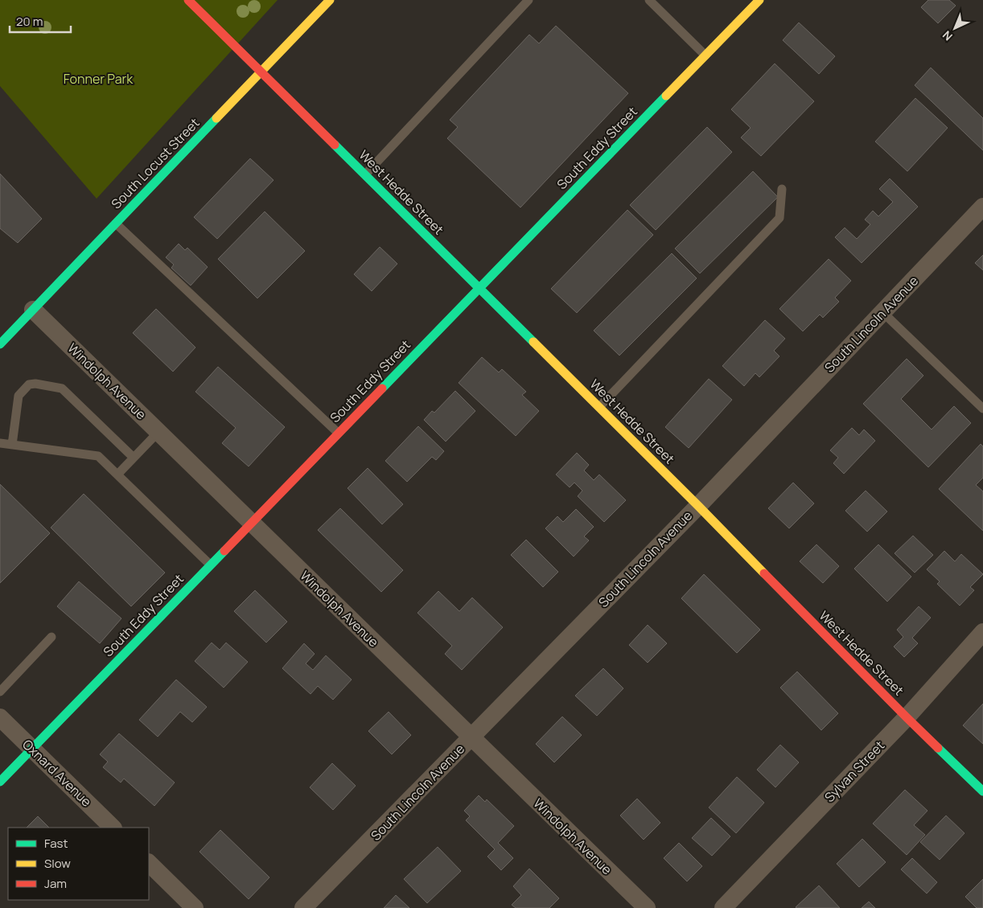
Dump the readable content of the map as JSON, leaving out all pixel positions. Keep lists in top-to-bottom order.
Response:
{
  "streets": {
    "street": [
      "South Eddy Street",
      "South Locust Street",
      "West Hedde Street",
      "South Lincoln Avenue",
      "Windolph Avenue",
      "Sylvan Street",
      "Oxnard Avenue"
    ]
  },
  "crossings": [
    ["South Eddy Street", "West Hedde Street"],
    ["South Eddy Street", "Windolph Avenue"],
    ["South Eddy Street", "Oxnard Avenue"],
    ["South Locust Street", "West Hedde Street"],
    ["South Locust Street", "Windolph Avenue"],
    ["West Hedde Street", "South Lincoln Avenue"],
    ["West Hedde Street", "Sylvan Street"],
    ["South Lincoln Avenue", "Windolph Avenue"]
  ],
  "parks": ["Fonner Park"],
  "legend": ["Fast", "Slow", "Jam"],
  "scale_bar": "20 m",
  "north": "bottom left"
}
